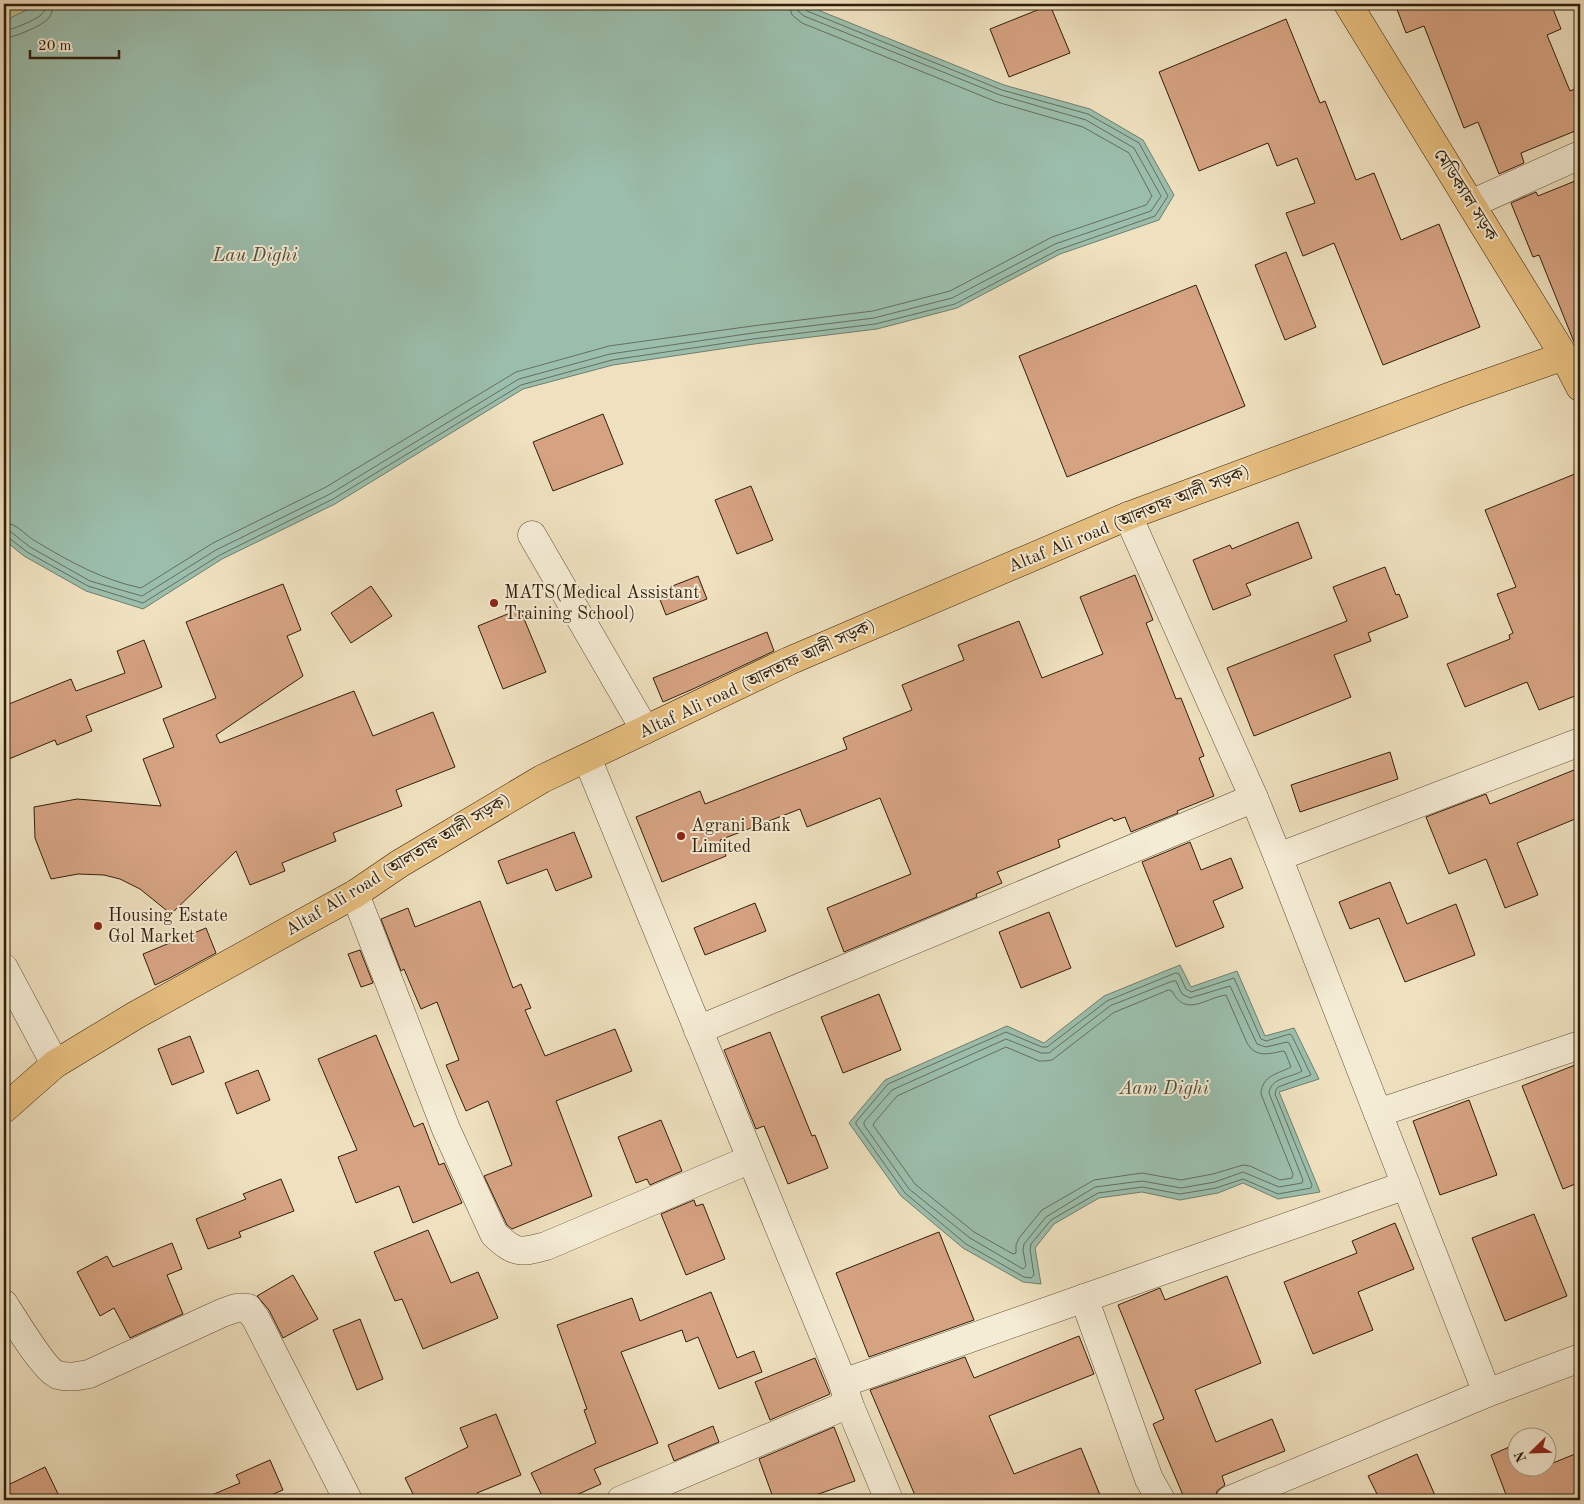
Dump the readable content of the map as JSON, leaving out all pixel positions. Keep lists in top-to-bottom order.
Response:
{
  "streets": {
    "main road": ["মেডিক্যাল সড়ক", "Altaf Ali road (আলতাফ আলী সড়ক)"]
  },
  "crossings": [
    ["মেডিক্যাল সড়ক", "Altaf Ali road (আলতাফ আলী সড়ক)"]
  ],
  "water": ["Lau Dighi", "Aam Dighi"],
  "places": ["MATS(Medical Assistant Training School)", "Agrani Bank Limited", "Housing Estate Gol Market"],
  "scale_bar": "20 m",
  "north": "bottom left"
}
